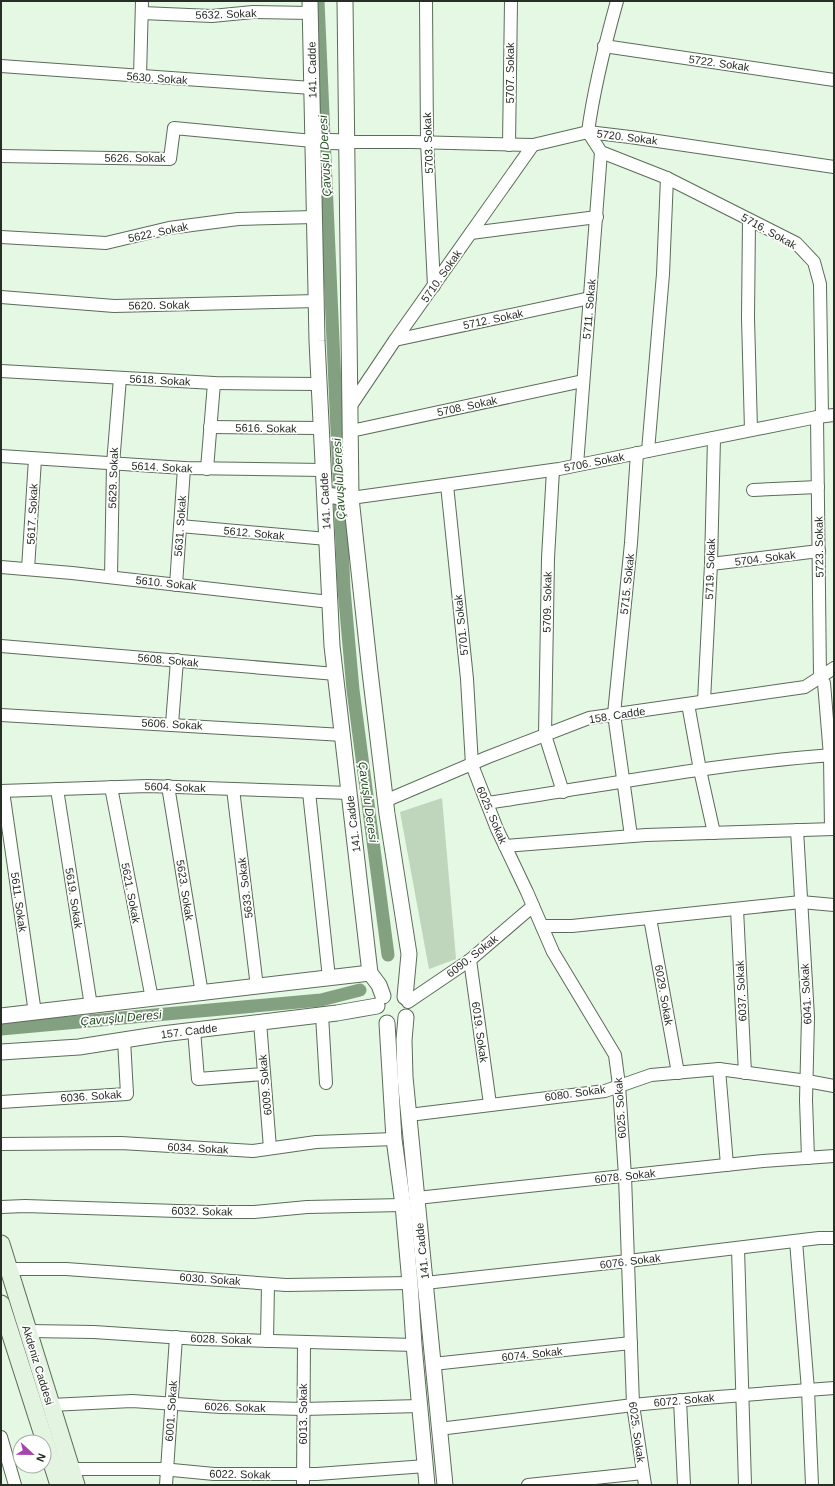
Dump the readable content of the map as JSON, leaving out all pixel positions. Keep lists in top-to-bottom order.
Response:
{
  "streets": {
    "main road": ["Akdeniz Caddesi"],
    "street": [
      "5632. Sokak",
      "5722. Sokak",
      "141. Cadde",
      "5707. Sokak",
      "5630. Sokak",
      "5720. Sokak",
      "5703. Sokak",
      "5626. Sokak",
      "5716. Sokak",
      "5622. Sokak",
      "5710. Sokak",
      "5620. Sokak",
      "5711. Sokak",
      "5712. Sokak",
      "5618. Sokak",
      "5708. Sokak",
      "5616. Sokak",
      "5706. Sokak",
      "5614. Sokak",
      "5629. Sokak",
      "5617. Sokak",
      "5631. Sokak",
      "5612. Sokak",
      "5723. Sokak",
      "5704. Sokak",
      "5719. Sokak",
      "5610. Sokak",
      "5715. Sokak",
      "5709. Sokak",
      "5701. Sokak",
      "5608. Sokak",
      "158. Cadde",
      "5606. Sokak",
      "5604. Sokak",
      "6025. Sokak",
      "5633. Sokak",
      "5623. Sokak",
      "5621. Sokak",
      "5619. Sokak",
      "5611. Sokak",
      "6090. Sokak",
      "6037. Sokak",
      "6041. Sokak",
      "6029. Sokak",
      "157. Cadde",
      "6019. Sokak",
      "6009. Sokak",
      "6080. Sokak",
      "6036. Sokak",
      "6034. Sokak",
      "6078. Sokak",
      "6032. Sokak",
      "6076. Sokak",
      "6030. Sokak",
      "6028. Sokak",
      "6074. Sokak",
      "6072. Sokak",
      "6026. Sokak",
      "6001. Sokak",
      "6013. Sokak",
      "6022. Sokak"
    ]
  },
  "crossings": [
    ["5632. Sokak", "141. Cadde"],
    ["141. Cadde", "5630. Sokak"],
    ["141. Cadde", "5626. Sokak"],
    ["141. Cadde", "5622. Sokak"],
    ["141. Cadde", "5620. Sokak"],
    ["141. Cadde", "5618. Sokak"],
    ["141. Cadde", "5616. Sokak"],
    ["141. Cadde", "5614. Sokak"],
    ["141. Cadde", "5612. Sokak"],
    ["141. Cadde", "5610. Sokak"],
    ["141. Cadde", "5608. Sokak"],
    ["141. Cadde", "5606. Sokak"],
    ["141. Cadde", "5604. Sokak"],
    ["141. Cadde", "6090. Sokak"],
    ["141. Cadde", "157. Cadde"],
    ["141. Cadde", "6080. Sokak"],
    ["141. Cadde", "6034. Sokak"],
    ["141. Cadde", "6078. Sokak"],
    ["141. Cadde", "6032. Sokak"],
    ["141. Cadde", "6076. Sokak"],
    ["141. Cadde", "6030. Sokak"],
    ["141. Cadde", "6028. Sokak"],
    ["141. Cadde", "6074. Sokak"],
    ["141. Cadde", "6072. Sokak"],
    ["141. Cadde", "6026. Sokak"],
    ["141. Cadde", "6022. Sokak"],
    ["5707. Sokak", "5720. Sokak"],
    ["5720. Sokak", "5703. Sokak"],
    ["5720. Sokak", "5710. Sokak"],
    ["5703. Sokak", "5710. Sokak"],
    ["5716. Sokak", "5711. Sokak"],
    ["5716. Sokak", "5706. Sokak"],
    ["5716. Sokak", "5723. Sokak"],
    ["5716. Sokak", "5715. Sokak"],
    ["5710. Sokak", "5712. Sokak"],
    ["5711. Sokak", "5712. Sokak"],
    ["5711. Sokak", "5708. Sokak"],
    ["5711. Sokak", "5706. Sokak"],
    ["5618. Sokak", "5629. Sokak"],
    ["5706. Sokak", "5723. Sokak"],
    ["5706. Sokak", "5719. Sokak"],
    ["5706. Sokak", "5715. Sokak"],
    ["5706. Sokak", "5709. Sokak"],
    ["5706. Sokak", "5701. Sokak"],
    ["5614. Sokak", "5629. Sokak"],
    ["5614. Sokak", "5617. Sokak"],
    ["5614. Sokak", "5631. Sokak"],
    ["5629. Sokak", "5610. Sokak"],
    ["5617. Sokak", "5610. Sokak"],
    ["5631. Sokak", "5612. Sokak"],
    ["5631. Sokak", "5610. Sokak"],
    ["5723. Sokak", "5704. Sokak"],
    ["5723. Sokak", "158. Cadde"],
    ["5704. Sokak", "5719. Sokak"],
    ["5719. Sokak", "158. Cadde"],
    ["5715. Sokak", "158. Cadde"],
    ["5709. Sokak", "158. Cadde"],
    ["5701. Sokak", "158. Cadde"],
    ["5701. Sokak", "6025. Sokak"],
    ["158. Cadde", "6025. Sokak"],
    ["5604. Sokak", "5633. Sokak"],
    ["5604. Sokak", "5623. Sokak"],
    ["5604. Sokak", "5621. Sokak"],
    ["5604. Sokak", "5619. Sokak"],
    ["5604. Sokak", "5611. Sokak"],
    ["6025. Sokak", "6090. Sokak"],
    ["6025. Sokak", "6080. Sokak"],
    ["6025. Sokak", "6078. Sokak"],
    ["6025. Sokak", "6076. Sokak"],
    ["6025. Sokak", "6074. Sokak"],
    ["6025. Sokak", "6072. Sokak"],
    ["6090. Sokak", "157. Cadde"],
    ["6090. Sokak", "6019. Sokak"],
    ["6037. Sokak", "6080. Sokak"],
    ["6041. Sokak", "6080. Sokak"],
    ["6041. Sokak", "6078. Sokak"],
    ["6029. Sokak", "6080. Sokak"],
    ["157. Cadde", "6009. Sokak"],
    ["157. Cadde", "6036. Sokak"],
    ["6019. Sokak", "6080. Sokak"],
    ["6009. Sokak", "6034. Sokak"],
    ["6076. Sokak", "6030. Sokak"],
    ["6030. Sokak", "Akdeniz Caddesi"],
    ["6028. Sokak", "Akdeniz Caddesi"],
    ["6028. Sokak", "6001. Sokak"],
    ["6028. Sokak", "6013. Sokak"],
    ["Akdeniz Caddesi", "6026. Sokak"],
    ["Akdeniz Caddesi", "6022. Sokak"],
    ["6026. Sokak", "6001. Sokak"],
    ["6026. Sokak", "6013. Sokak"],
    ["6001. Sokak", "6022. Sokak"],
    ["6013. Sokak", "6022. Sokak"]
  ],
  "water": ["Çavuşlu Deresi"],
  "north": "right"
}
